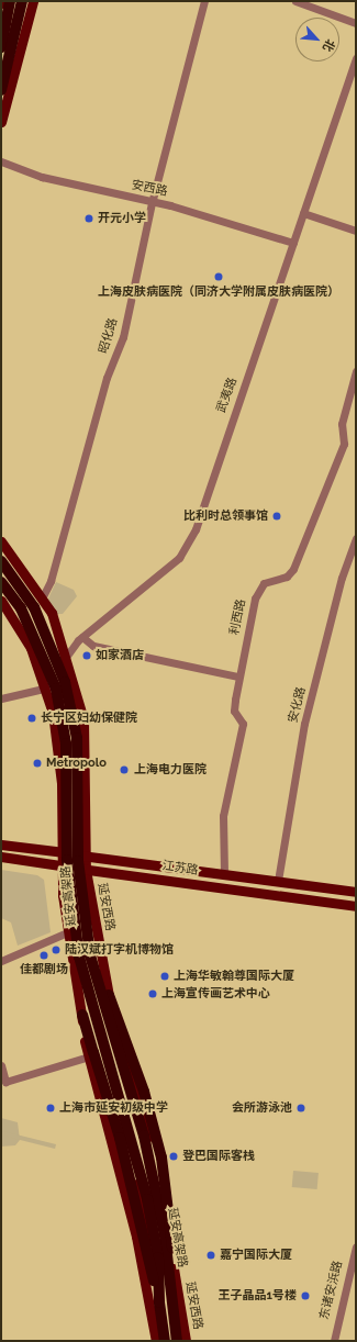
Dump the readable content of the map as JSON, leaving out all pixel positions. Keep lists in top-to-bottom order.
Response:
{
  "streets": {
    "highway": ["延安高架路"],
    "main road": ["江苏路", "延安西路"],
    "street": [
      "安西路",
      "昭化路",
      "武夷路",
      "利西路",
      "安化路",
      "东诸安浜路"
    ]
  },
  "crossings": [
    ["安西路", "昭化路"],
    ["安西路", "武夷路"],
    ["昭化路", "延安西路"],
    ["武夷路", "延安西路"],
    ["利西路", "江苏路"],
    ["安化路", "江苏路"],
    ["江苏路", "延安西路"]
  ],
  "places": [
    "开元小学",
    "上海皮肤病医院（同济大学附属皮肤病医院）",
    "比利时总领事馆",
    "如家酒店",
    "长宁区妇幼保健院",
    "Metropolo",
    "上海电力医院",
    "陆汉斌打字机博物馆",
    "佳都剧场",
    "上海华敏翰尊国际大厦",
    "上海宣传画艺术中心",
    "上海市延安初级中学",
    "会所游泳池",
    "登巴国际客栈",
    "嘉宁国际大厦",
    "王子晶品1号楼"
  ],
  "north": "bottom right"
}
